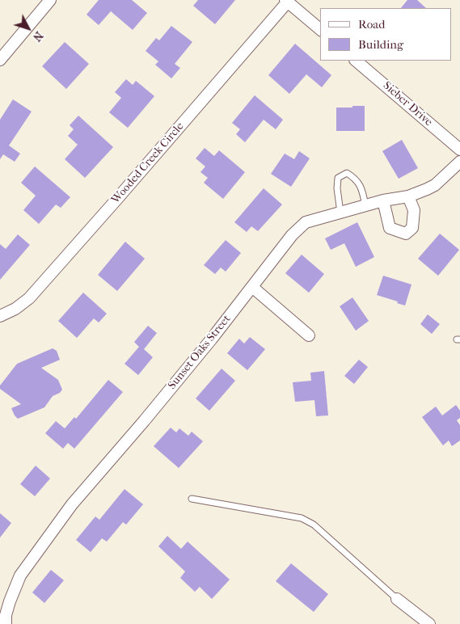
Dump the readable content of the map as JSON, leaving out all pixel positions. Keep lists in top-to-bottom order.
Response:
{
  "streets": {
    "street": ["Sieber Drive", "Wooded Creek Circle", "Sunset Oaks Street"]
  },
  "legend": ["Road", "Building"],
  "north": "bottom right"
}
